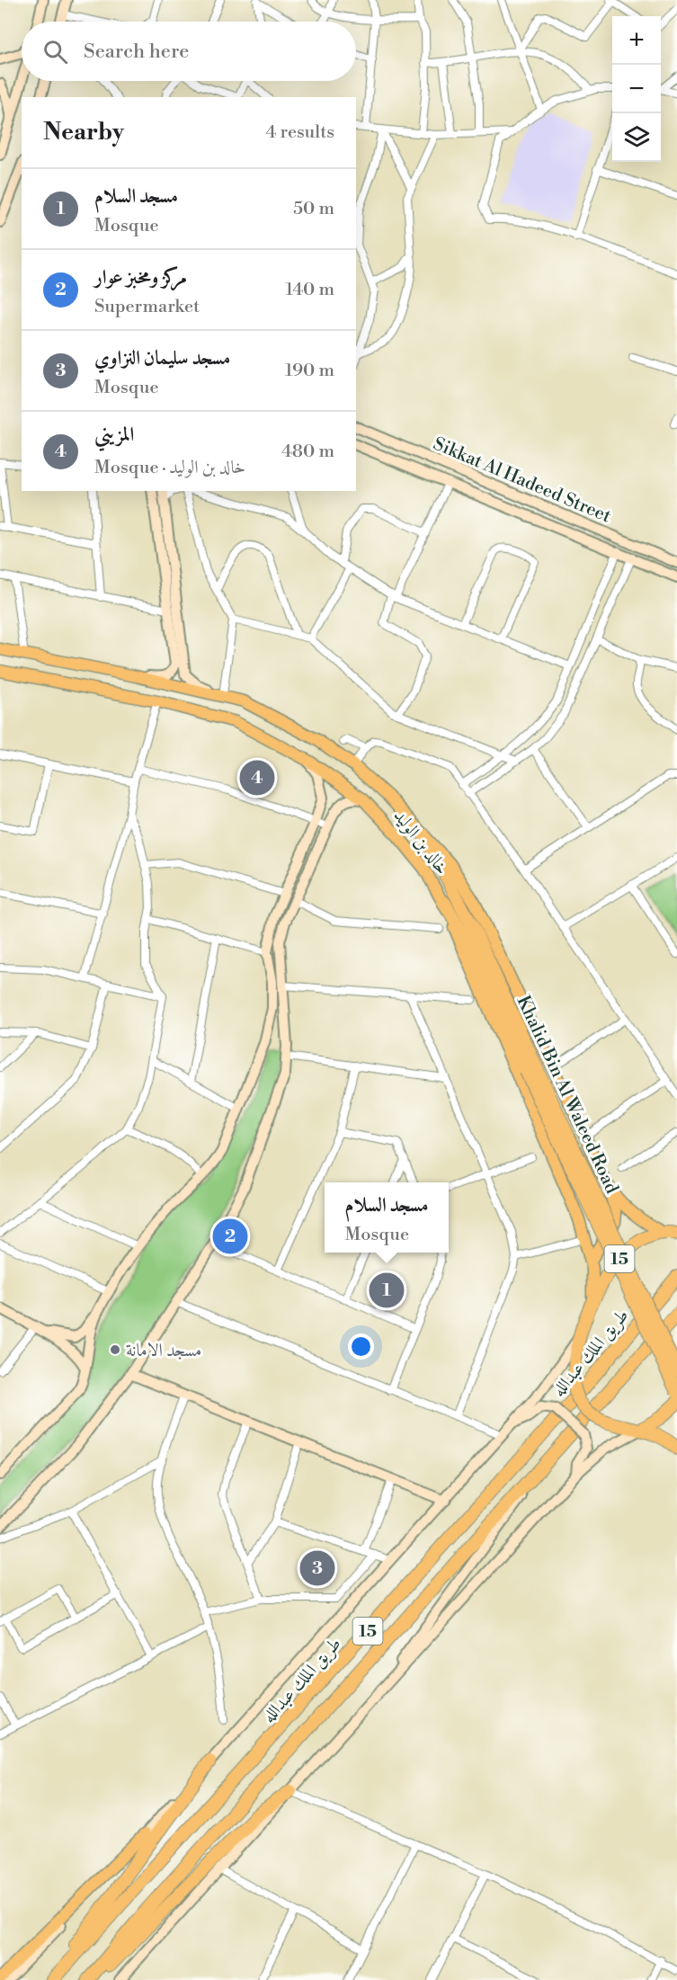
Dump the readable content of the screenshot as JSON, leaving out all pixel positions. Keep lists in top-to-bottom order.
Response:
{
  "streets": {
    "highway": [
      "خالد بن الوليد",
      "Khalid Bin Al Waleed Road",
      "15",
      "طريق الملك عبدالله"
    ],
    "main road": ["Sikkat Al Hadeed Street"]
  },
  "crossings": [
    ["خالد بن الوليد", "Khalid Bin Al Waleed Road"]
  ],
  "places": ["مسجد الامانة"],
  "page": {
    "map_buttons": ["+", "−"],
    "search": "Search here",
    "heading": ["Nearby", "4 results"],
    "list": [
      {
        "mark": "1",
        "name": "مسجد السلام",
        "note": "Mosque",
        "value": "50 m"
      },
      {
        "mark": "2",
        "name": "مركز ومخبز عوار",
        "note": "Supermarket",
        "value": "140 m"
      },
      {
        "mark": "3",
        "name": "مسجد سليمان النزاوي",
        "note": "Mosque",
        "value": "190 m"
      },
      {
        "mark": "4",
        "name": "المزيني",
        "note": "Mosque · خالد بن الوليد",
        "value": "480 m"
      }
    ],
    "pins": [
      "4",
      "2",
      "1",
      "3"
    ],
    "popup": ["مسجد السلام", "Mosque"]
  }
}
